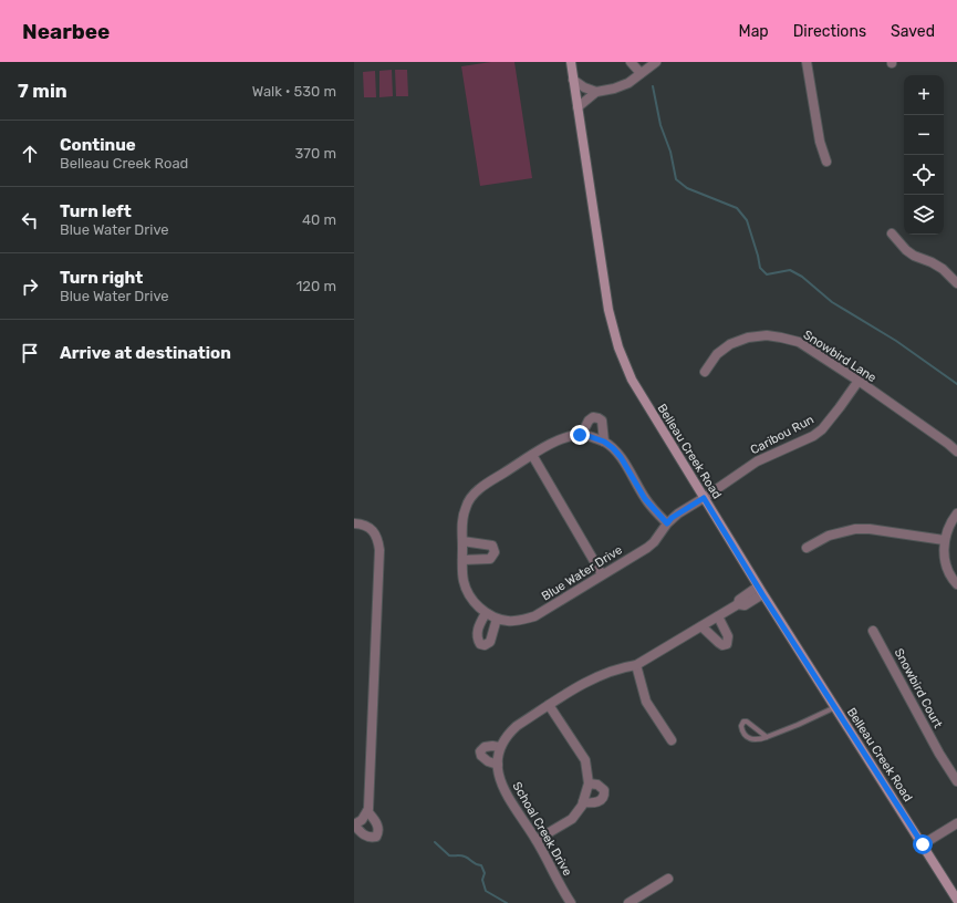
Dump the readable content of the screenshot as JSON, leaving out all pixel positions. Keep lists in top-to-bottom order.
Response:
{
  "streets": {
    "main road": ["Belleau Creek Road"],
    "street": [
      "Snowbird Lane",
      "Caribou Run",
      "Blue Water Drive",
      "Snowbird Court",
      "Schoal Creek Drive"
    ]
  },
  "crossings": [
    ["Snowbird Lane", "Caribou Run"],
    ["Caribou Run", "Belleau Creek Road"],
    ["Caribou Run", "Blue Water Drive"],
    ["Belleau Creek Road", "Blue Water Drive"]
  ],
  "page": {
    "header": "Nearbee",
    "nav": ["Map", "Directions", "Saved"],
    "heading": ["7 min", "Walk · 530 m"],
    "map_buttons": ["+", "−"],
    "list": [
      ["Continue", "Belleau Creek Road", "370 m"],
      ["Turn left", "Blue Water Drive", "40 m"],
      ["Turn right", "Blue Water Drive", "120 m"],
      "Arrive at destination"
    ]
  }
}
